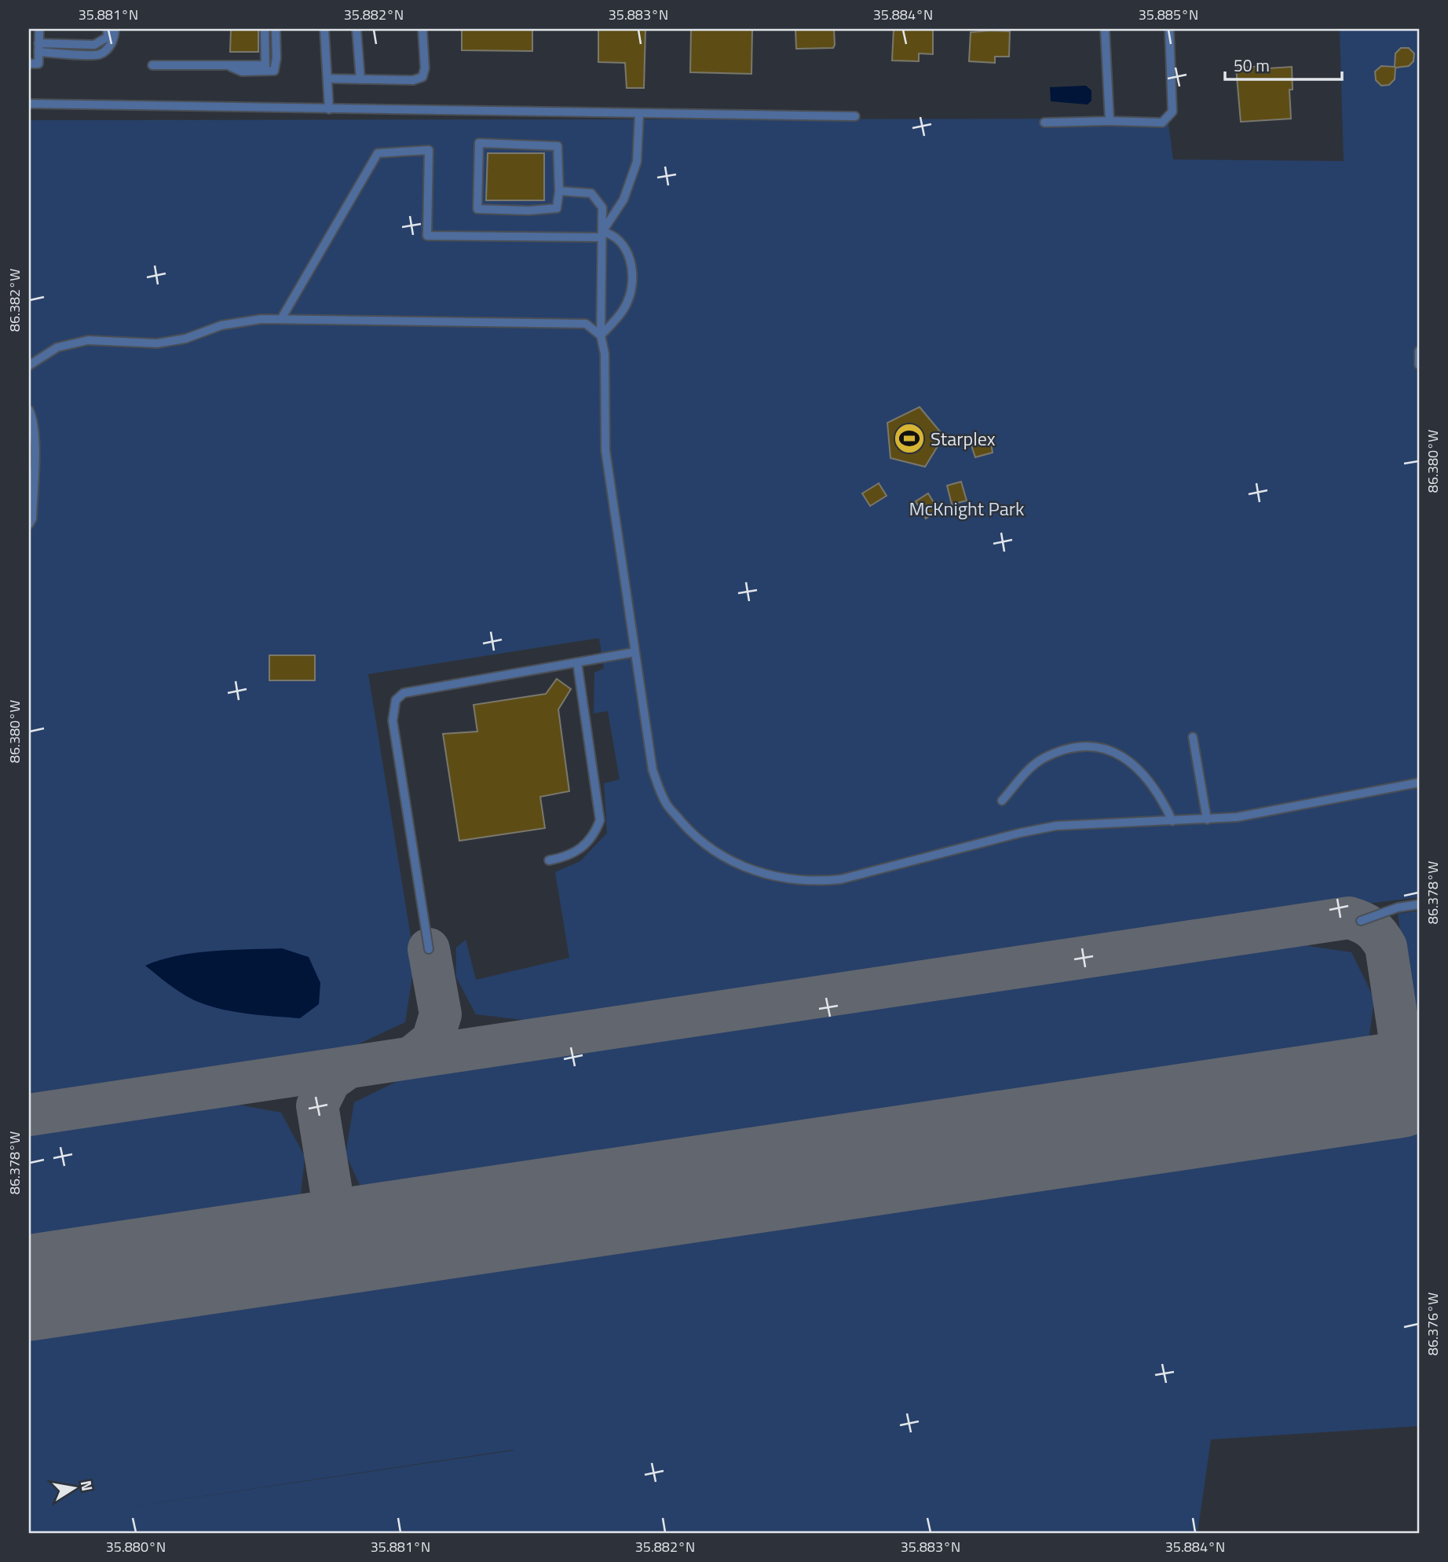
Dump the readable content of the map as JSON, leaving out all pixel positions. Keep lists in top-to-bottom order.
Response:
{
  "parks": ["McKnight Park"],
  "places": {
    "sports": ["Starplex"]
  },
  "scale_bar": "50 m",
  "north": "right",
  "coordinates": [
    "35.881°N",
    "35.882°N",
    "35.883°N",
    "35.884°N",
    "35.885°N",
    "86.382°W",
    "86.380°W",
    "86.378°W",
    "86.376°W",
    "35.880°N"
  ]
}
